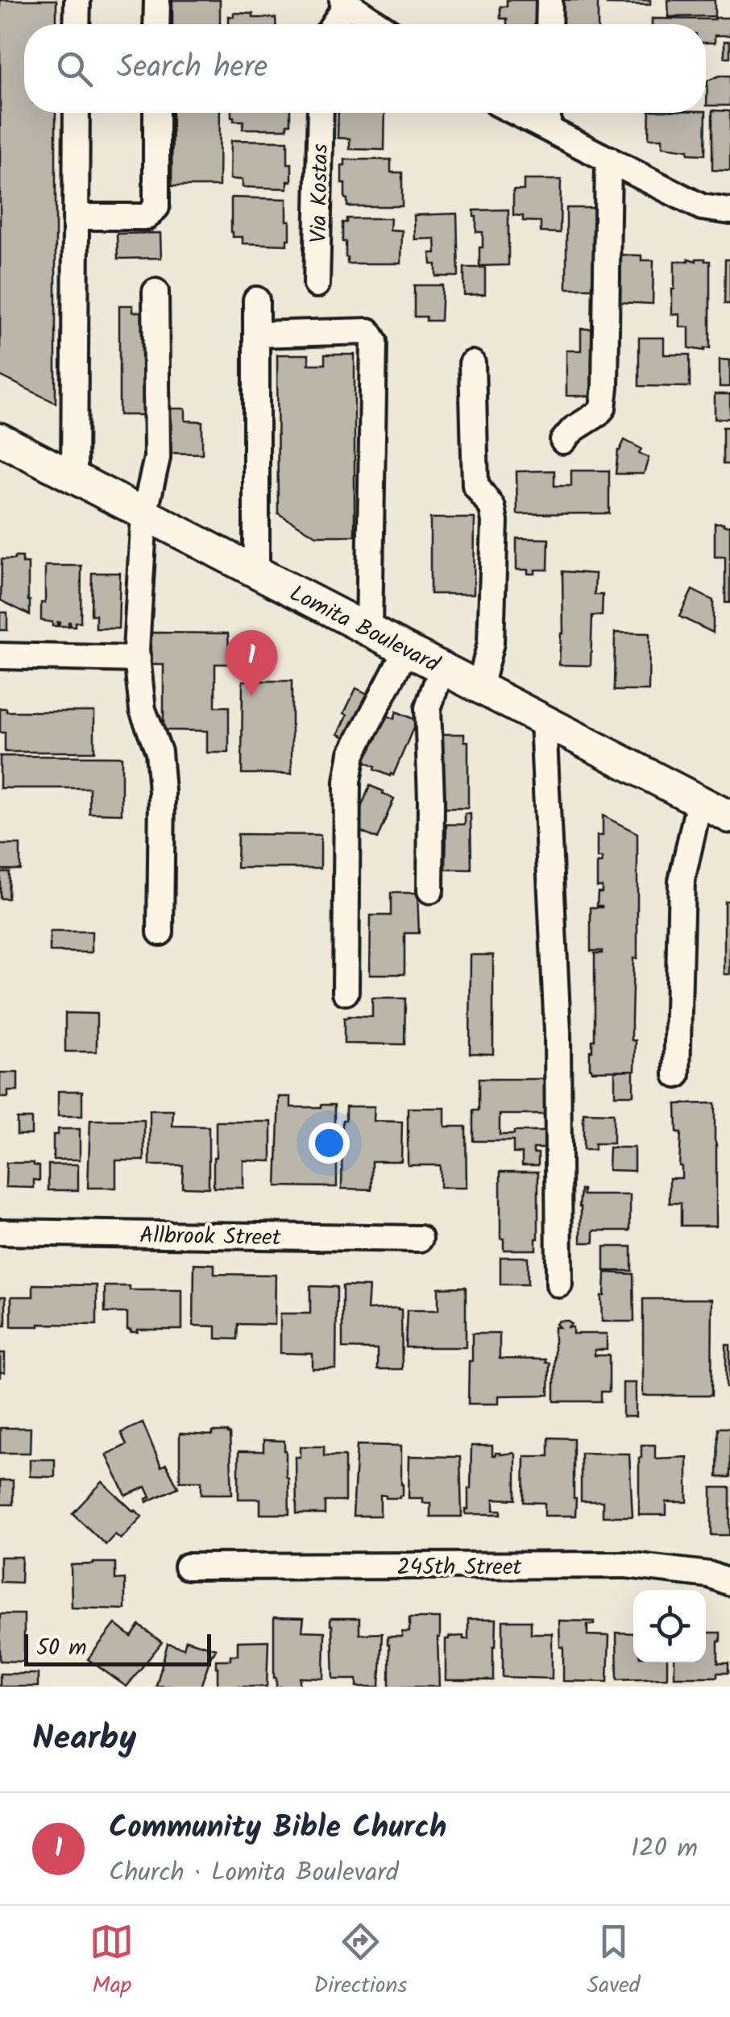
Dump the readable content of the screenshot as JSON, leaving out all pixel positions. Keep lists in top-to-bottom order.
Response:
{
  "streets": {
    "main road": ["Lomita Boulevard"],
    "street": ["Via Kostas", "Allbrook Street", "245th Street"]
  },
  "scale_bar": "50 m",
  "page": {
    "search": "Search here",
    "pins": "1",
    "scale": "50 m",
    "heading": "Nearby",
    "list": [
      {
        "mark": "1",
        "name": "Community Bible Church",
        "note": "Church · Lomita Boulevard",
        "value": "120 m"
      }
    ],
    "nav": ["Map", "Directions", "Saved"]
  }
}
